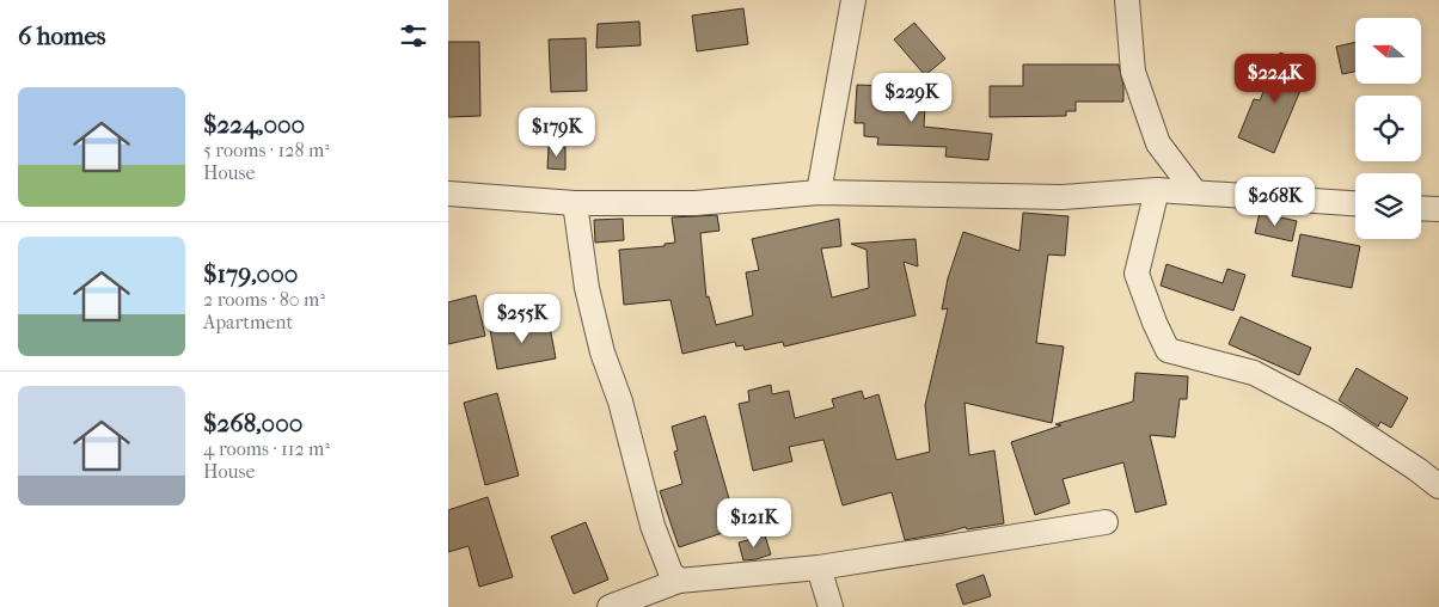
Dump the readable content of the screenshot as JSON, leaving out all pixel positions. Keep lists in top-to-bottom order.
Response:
{
  "north": "left",
  "page": {
    "heading": "6 homes",
    "price": [
      "$224K",
      "$229K",
      "$179K",
      "$268K",
      "$255K",
      "$121K"
    ],
    "list": [
      {
        "name": "$224,000",
        "note": "5 rooms · 128 m² · House"
      },
      {
        "name": "$179,000",
        "note": "2 rooms · 80 m² · Apartment"
      },
      {
        "name": "$268,000",
        "note": "4 rooms · 112 m² · House"
      }
    ]
  }
}
